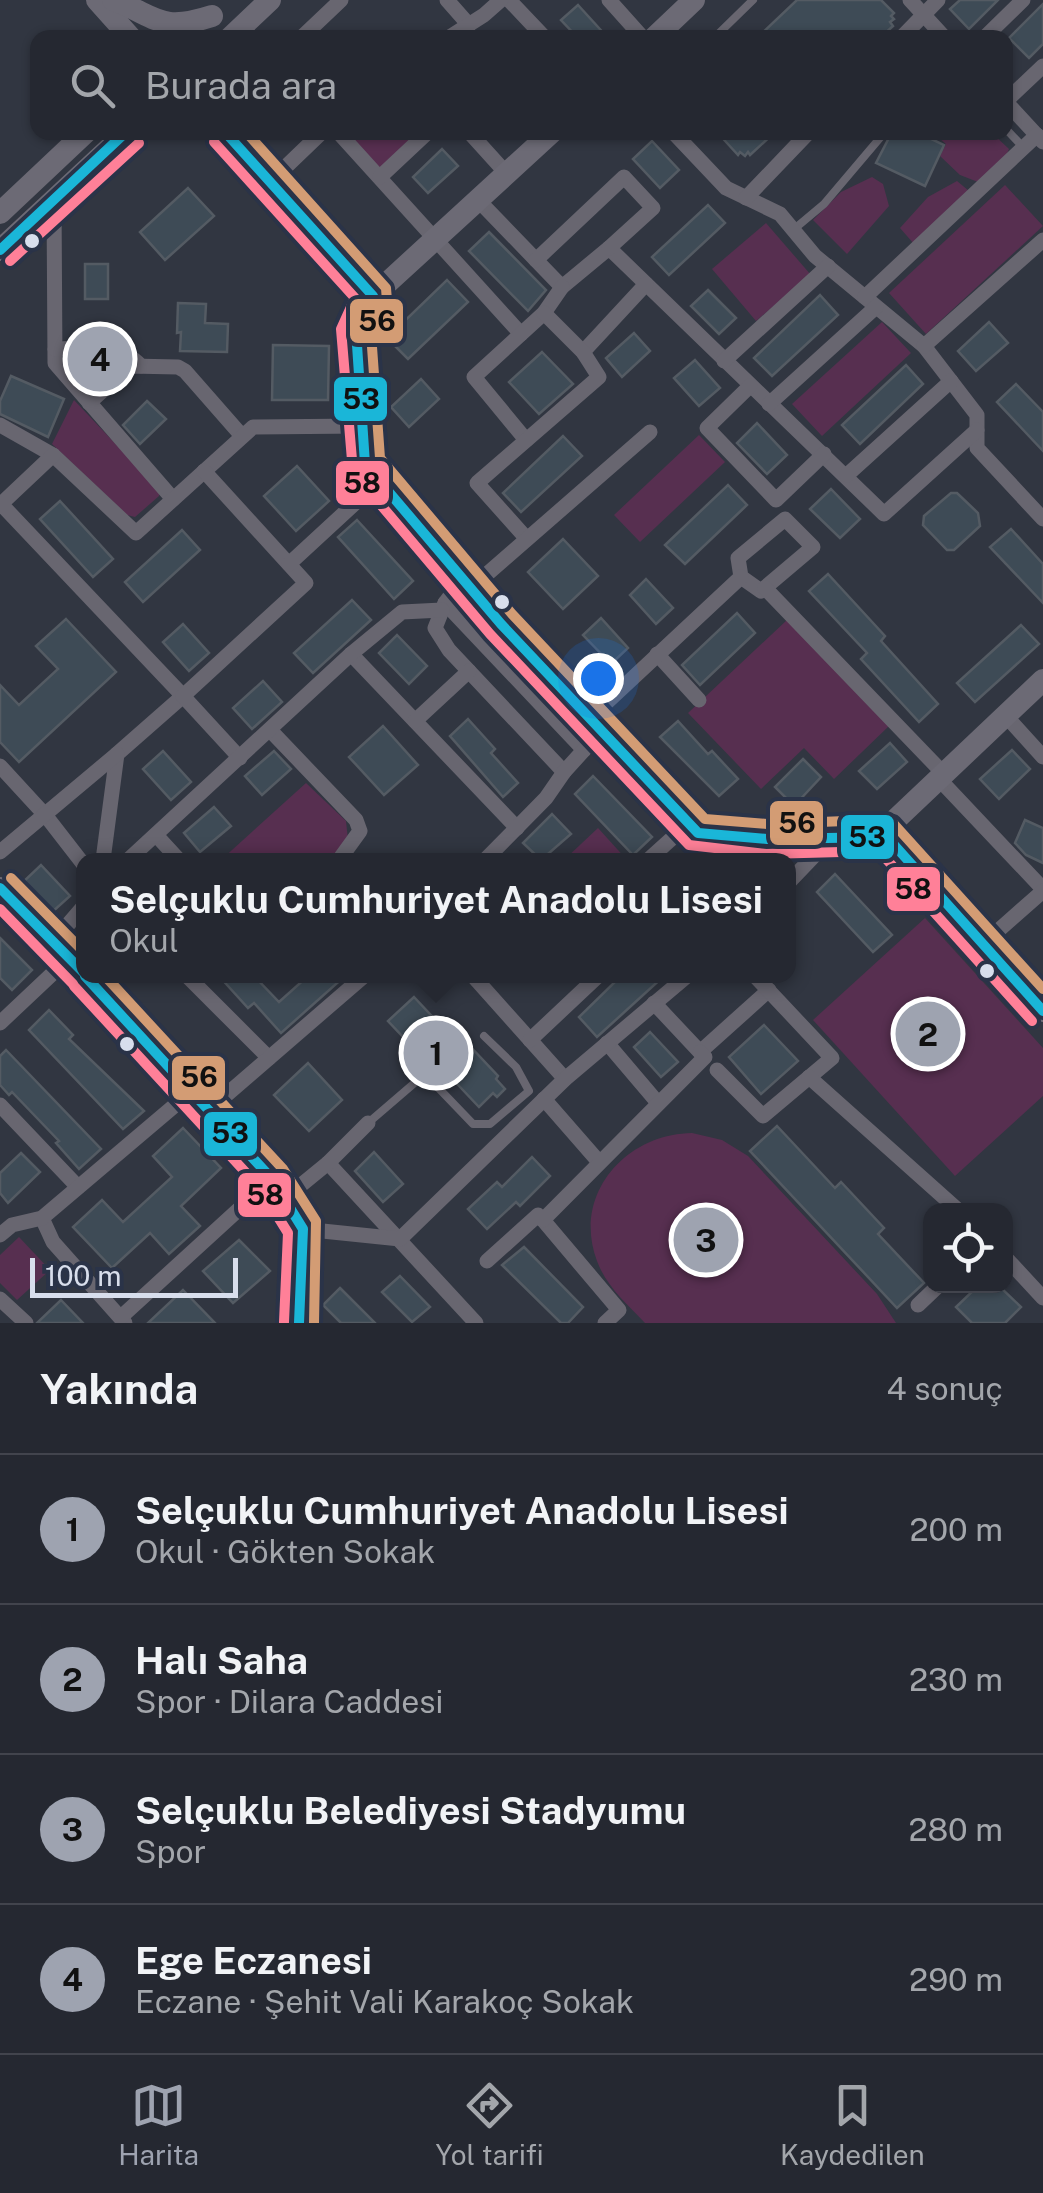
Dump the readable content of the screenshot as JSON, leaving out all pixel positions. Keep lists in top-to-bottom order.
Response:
{
  "lines": ["transit line 53", "transit line 56", "transit line 58"],
  "scale_bar": "100 m",
  "page": {
    "search": "Burada ara",
    "pins": [
      "4",
      "2",
      "1",
      "3"
    ],
    "popup": ["Selçuklu Cumhuriyet Anadolu Lisesi", "Okul"],
    "scale": "100 m",
    "heading": ["Yakında", "4 sonuç"],
    "list": [
      {
        "mark": "1",
        "name": "Selçuklu Cumhuriyet Anadolu Lisesi",
        "note": "Okul · Gökten Sokak",
        "value": "200 m"
      },
      {
        "mark": "2",
        "name": "Halı Saha",
        "note": "Spor · Dilara Caddesi",
        "value": "230 m"
      },
      {
        "mark": "3",
        "name": "Selçuklu Belediyesi Stadyumu",
        "note": "Spor",
        "value": "280 m"
      },
      {
        "mark": "4",
        "name": "Ege Eczanesi",
        "note": "Eczane · Şehit Vali Karakoç Sokak",
        "value": "290 m"
      }
    ],
    "nav": ["Harita", "Yol tarifi", "Kaydedilen"]
  }
}
